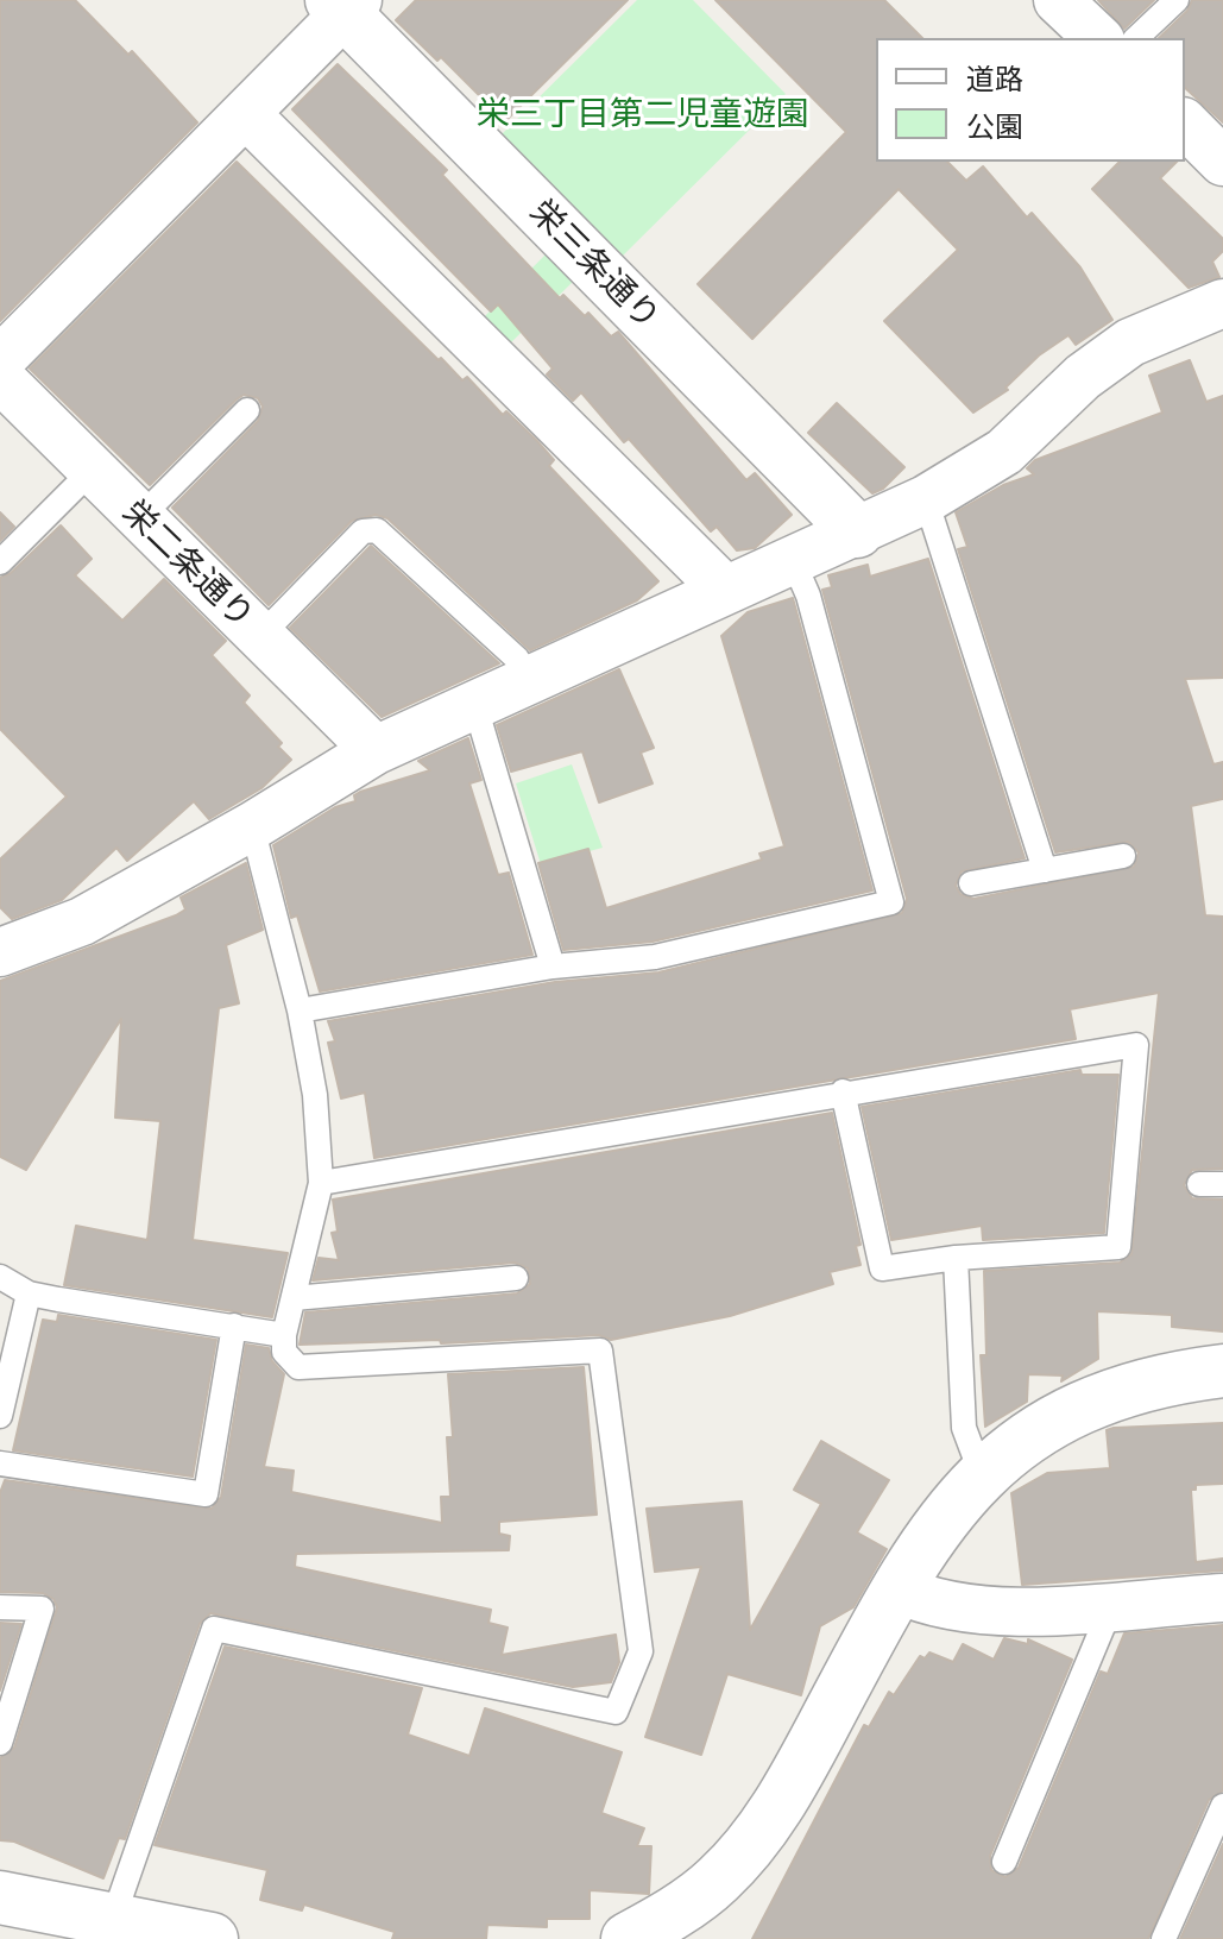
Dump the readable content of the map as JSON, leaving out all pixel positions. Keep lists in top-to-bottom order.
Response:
{
  "streets": {
    "street": ["栄三条通り", "栄二条通り"]
  },
  "parks": ["栄三丁目第二児童遊園"],
  "legend": ["道路", "公園"]
}
